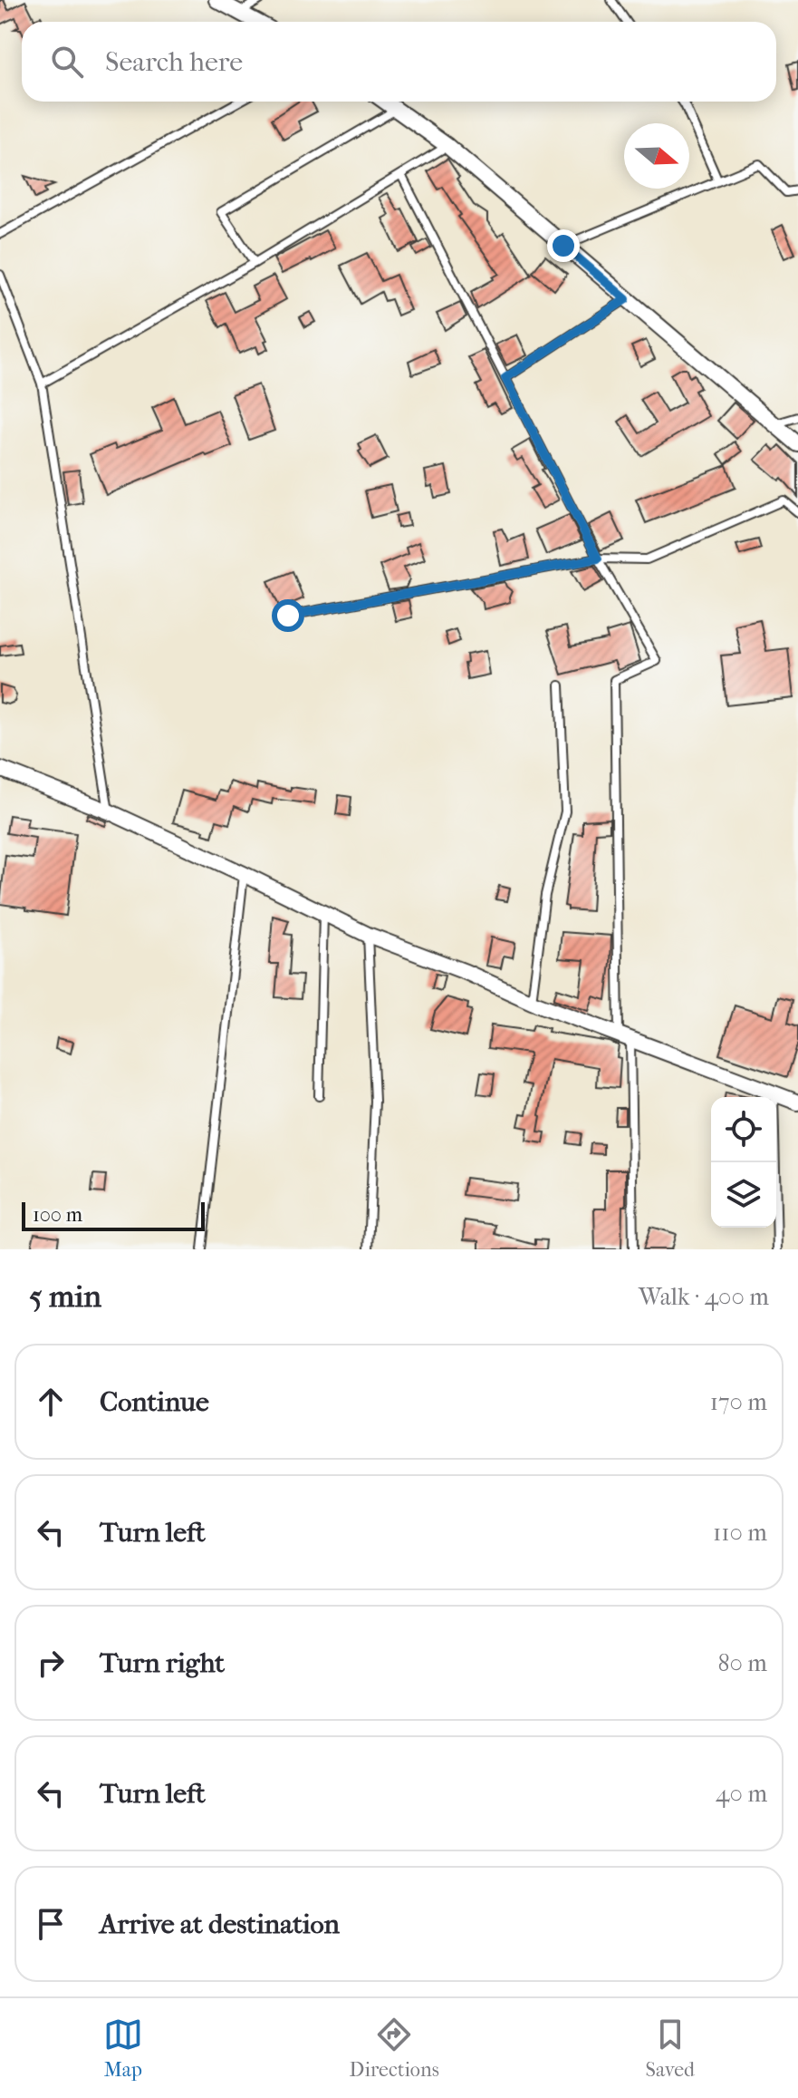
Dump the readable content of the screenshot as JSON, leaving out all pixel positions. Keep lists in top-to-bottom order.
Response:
{
  "scale_bar": "100 m",
  "north": "right",
  "page": {
    "search": "Search here",
    "scale": "100 m",
    "heading": ["5 min", "Walk · 400 m"],
    "list": [
      ["Continue", "170 m"],
      ["Turn left", "110 m"],
      ["Turn right", "80 m"],
      ["Turn left", "40 m"],
      "Arrive at destination"
    ],
    "nav": ["Map", "Directions", "Saved"]
  }
}
